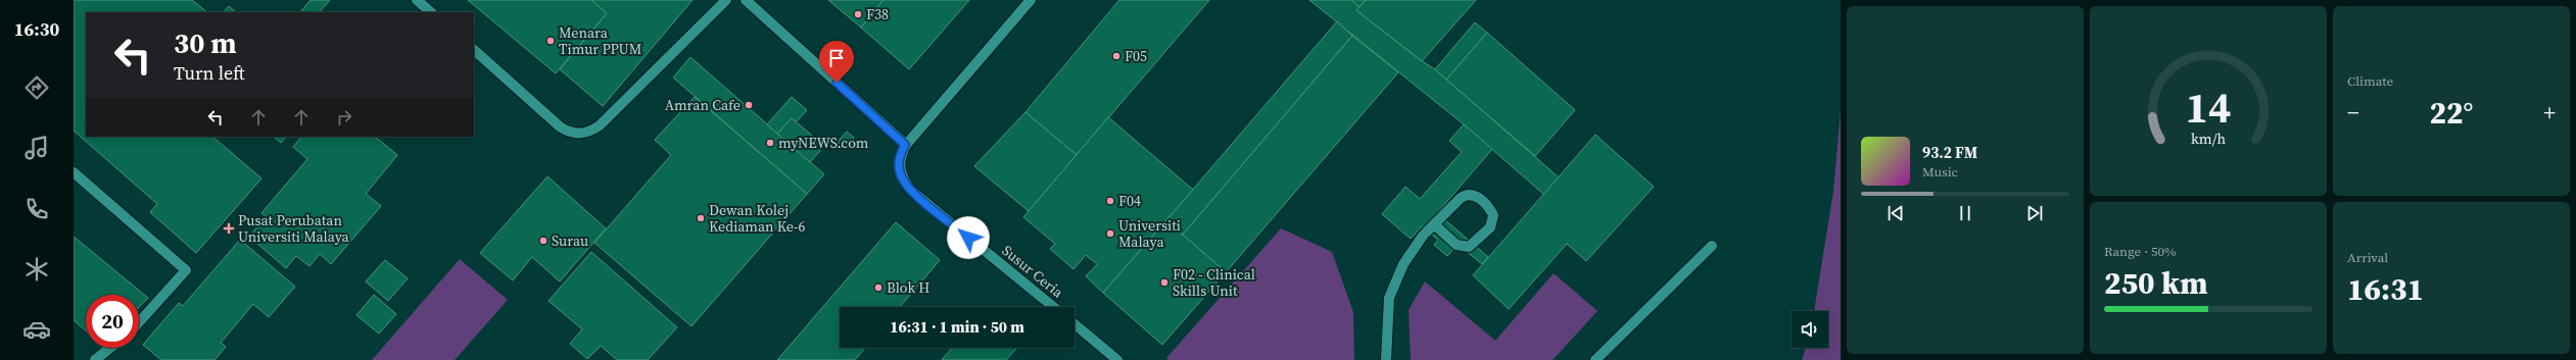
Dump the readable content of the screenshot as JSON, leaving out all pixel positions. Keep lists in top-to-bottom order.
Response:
{
  "streets": {
    "lane": ["Susur Ceria"]
  },
  "places": {
    "other": [
      "F38",
      "Menara Timur PPUM",
      "F05",
      "Amran Cafe",
      "myNEWS.com",
      "F04",
      "Dewan Kolej Kediaman Ke-6",
      "Universiti Malaya",
      "Surau",
      "F02 - Clinical Skills Unit",
      "Blok H"
    ],
    "health": ["Pusat Perubatan Universiti Malaya"]
  },
  "page": {
    "tabs": "16:30",
    "tile": [
      "Climate",
      ["Range · 50%", "250 km"],
      ["Arrival", "16:31"]
    ],
    "turn": ["30 m", "Turn left"],
    "heat": ["−", "22°", "+"],
    "song": ["93.2 FM", "Music"],
    "limit": "20",
    "trip": "16:31 · 1 min · 50 m",
    "gauge": ["14", "km/h"]
  }
}
